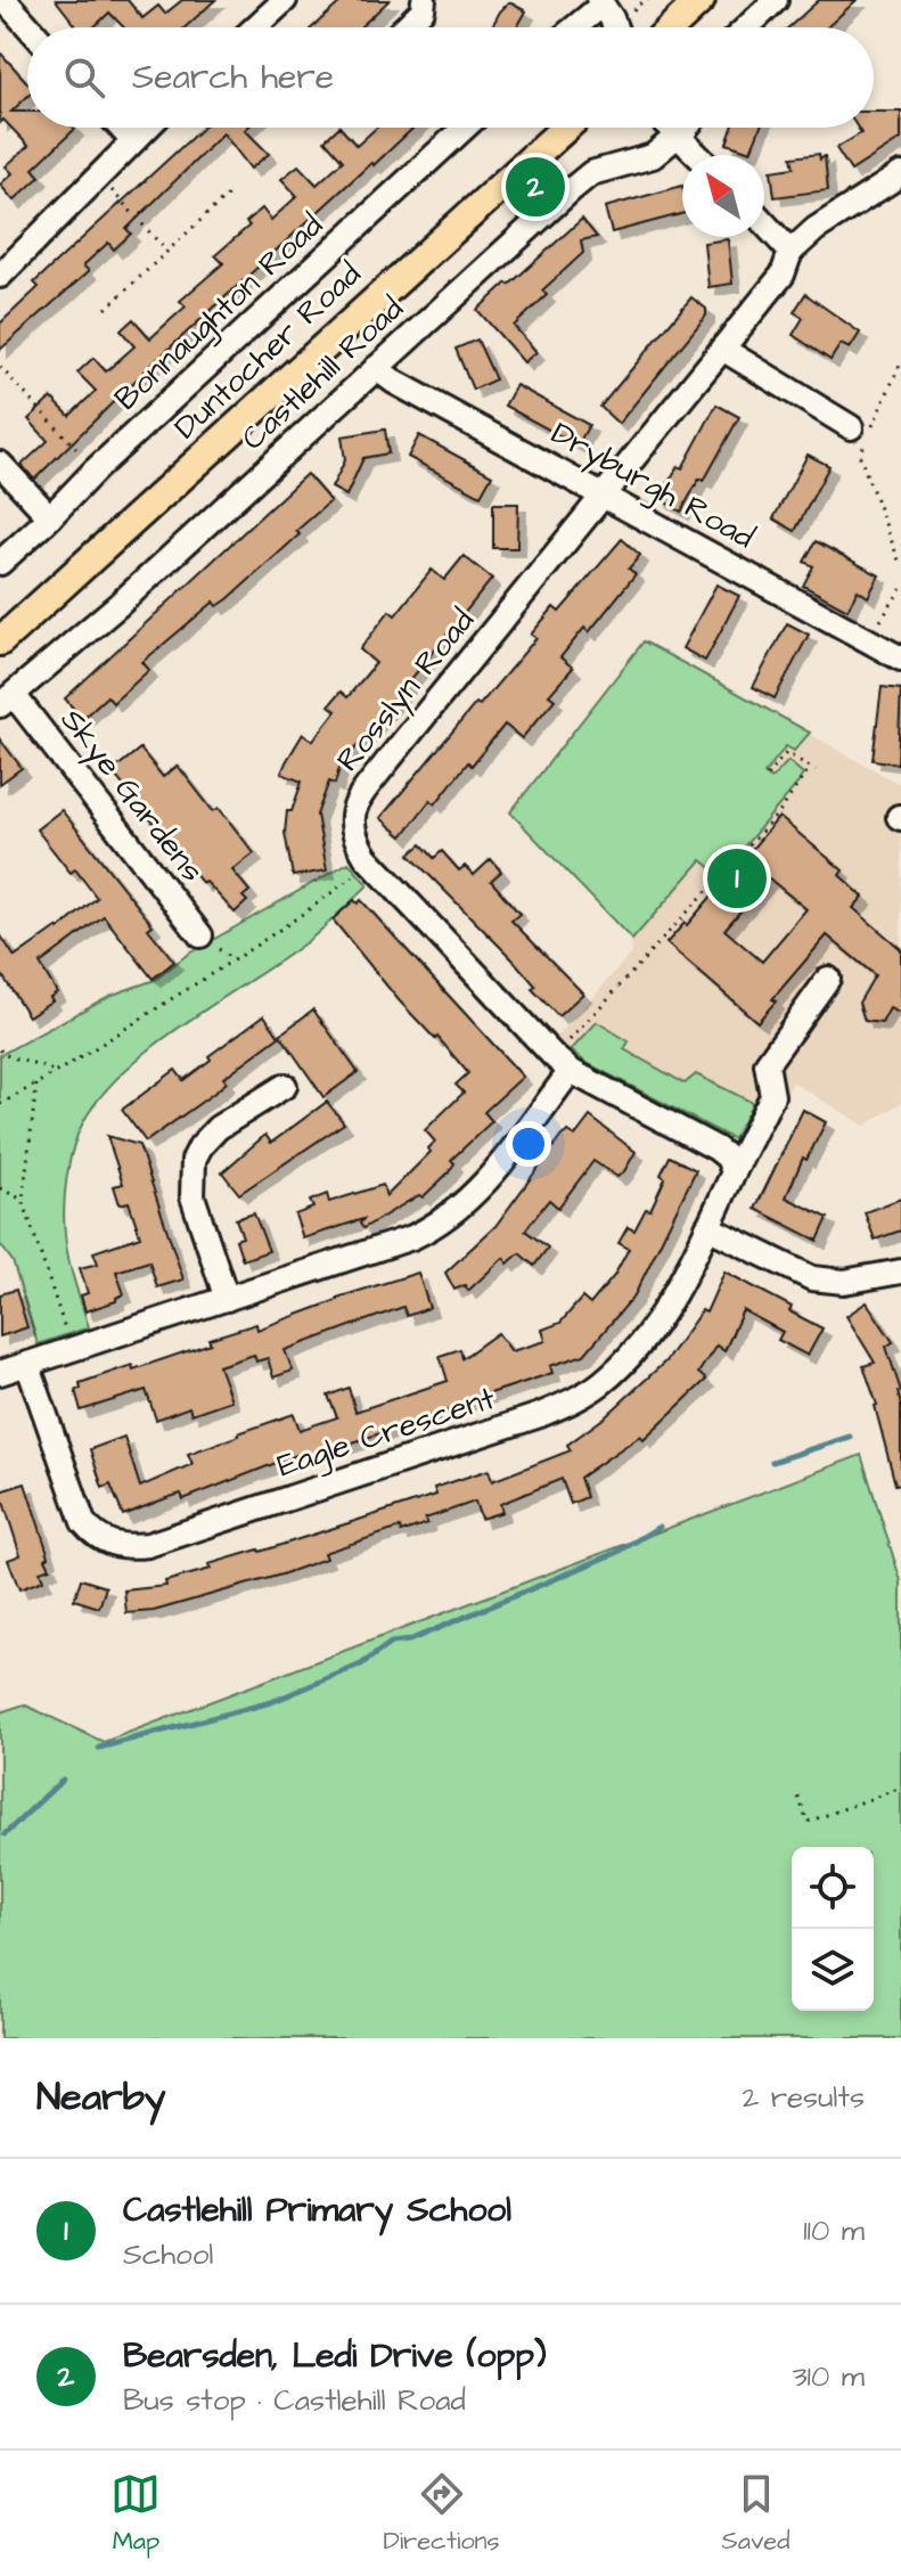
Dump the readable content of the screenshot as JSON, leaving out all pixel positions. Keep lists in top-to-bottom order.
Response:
{
  "streets": {
    "main road": ["Duntocher Road"],
    "street": [
      "Bonnaughton Road",
      "Castlehill Road",
      "Dryburgh Road",
      "Rosslyn Road",
      "Skye Gardens",
      "Eagle Crescent"
    ]
  },
  "crossings": [
    ["Castlehill Road", "Dryburgh Road"],
    ["Castlehill Road", "Skye Gardens"],
    ["Dryburgh Road", "Rosslyn Road"],
    ["Rosslyn Road", "Eagle Crescent"]
  ],
  "north": "top left",
  "page": {
    "search": "Search here",
    "pins": ["2", "1"],
    "heading": ["Nearby", "2 results"],
    "list": [
      {
        "mark": "1",
        "name": "Castlehill Primary School",
        "note": "School",
        "value": "110 m"
      },
      {
        "mark": "2",
        "name": "Bearsden, Ledi Drive (opp)",
        "note": "Bus stop · Castlehill Road",
        "value": "310 m"
      }
    ],
    "nav": ["Map", "Directions", "Saved"]
  }
}
